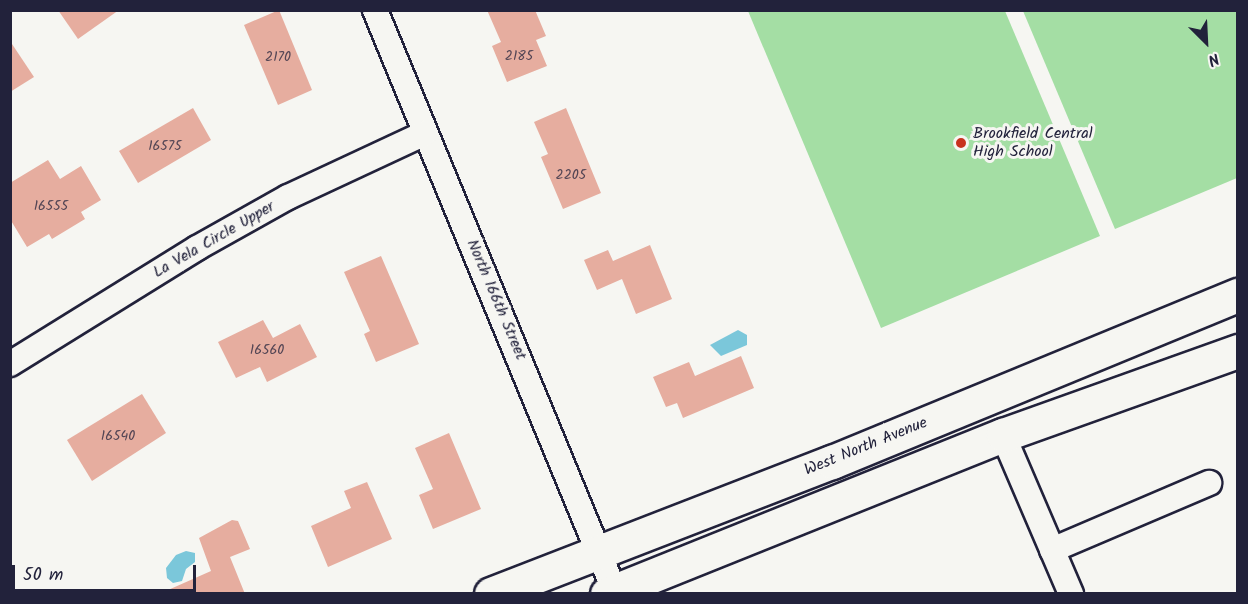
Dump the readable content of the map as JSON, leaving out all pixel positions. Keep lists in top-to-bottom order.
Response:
{
  "streets": {
    "main road": ["West North Avenue"],
    "street": ["La Vela Circle Upper", "North 166th Street"]
  },
  "crossings": [
    ["La Vela Circle Upper", "North 166th Street"],
    ["North 166th Street", "West North Avenue"]
  ],
  "places": ["Brookfield Central High School"],
  "house_numbers": [
    "2185",
    "2170",
    "16575",
    "2205",
    "16555",
    "16560",
    "16540"
  ],
  "scale_bar": "50 m",
  "north": "bottom right"
}
